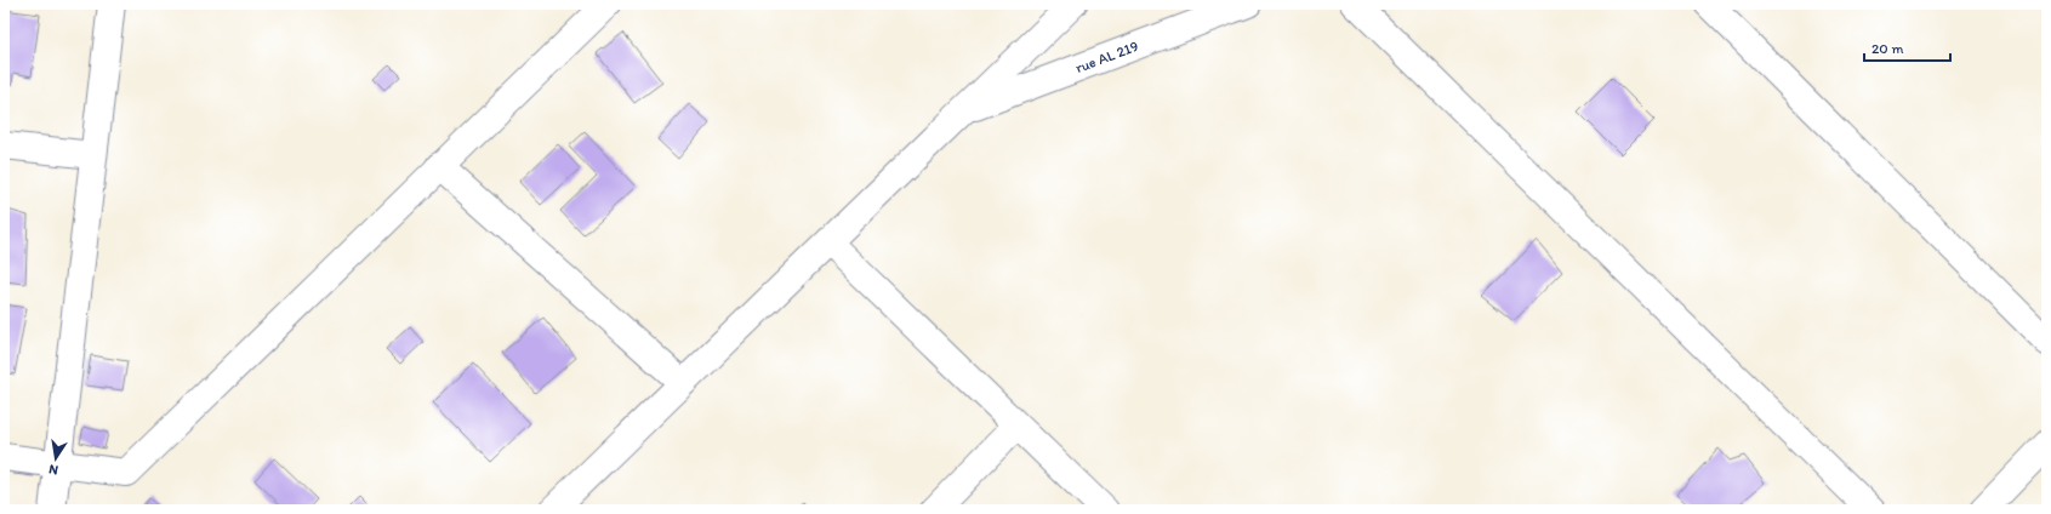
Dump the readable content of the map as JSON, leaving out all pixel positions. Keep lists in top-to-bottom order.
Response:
{
  "streets": {
    "street": ["rue AL 219"]
  },
  "scale_bar": "20 m",
  "north": "bottom"
}
